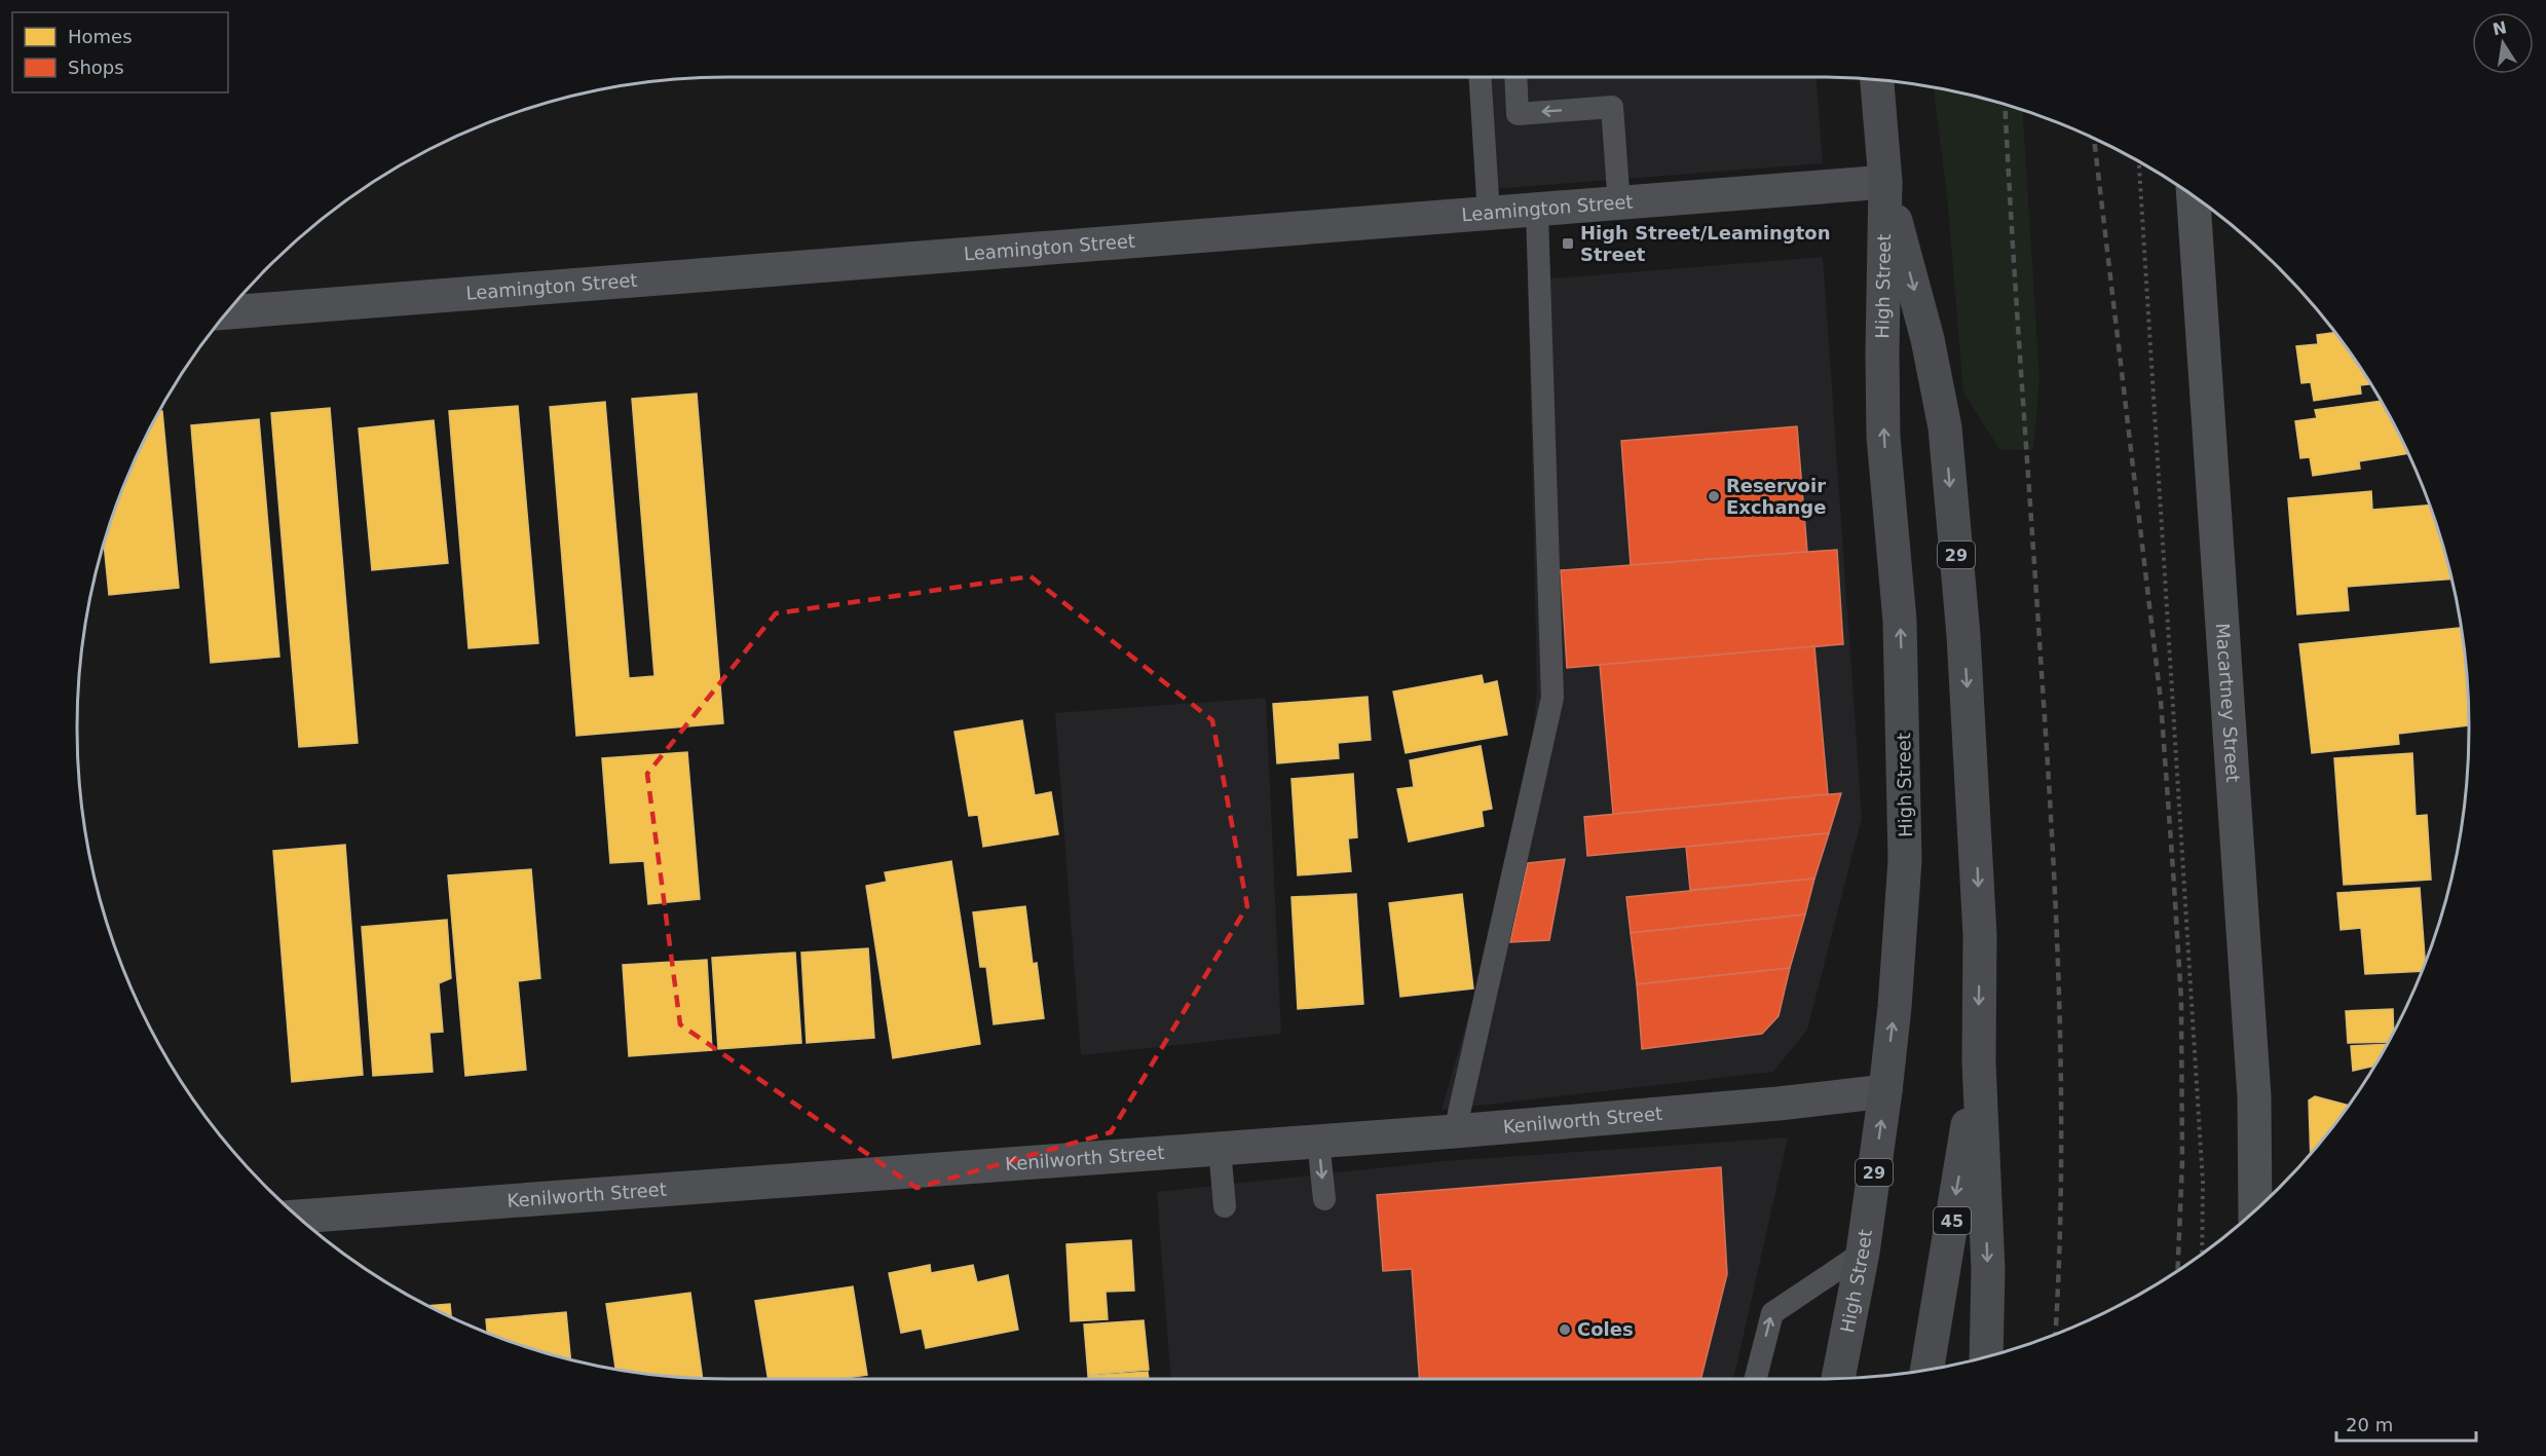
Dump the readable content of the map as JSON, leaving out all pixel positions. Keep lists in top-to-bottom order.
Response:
{
  "streets": {
    "main road": ["High Street", "29", "45"],
    "street": ["Leamington Street", "Macartney Street", "Kenilworth Street"]
  },
  "crossings": [
    ["Leamington Street", "High Street"],
    ["High Street", "Kenilworth Street"],
    ["High Street", "45"]
  ],
  "places": {
    "transit": ["High Street/Leamington Street"],
    "other": ["Reservoir Exchange", "Coles"]
  },
  "legend": ["Homes", "Shops"],
  "scale_bar": "20 m",
  "north": "top"
}
